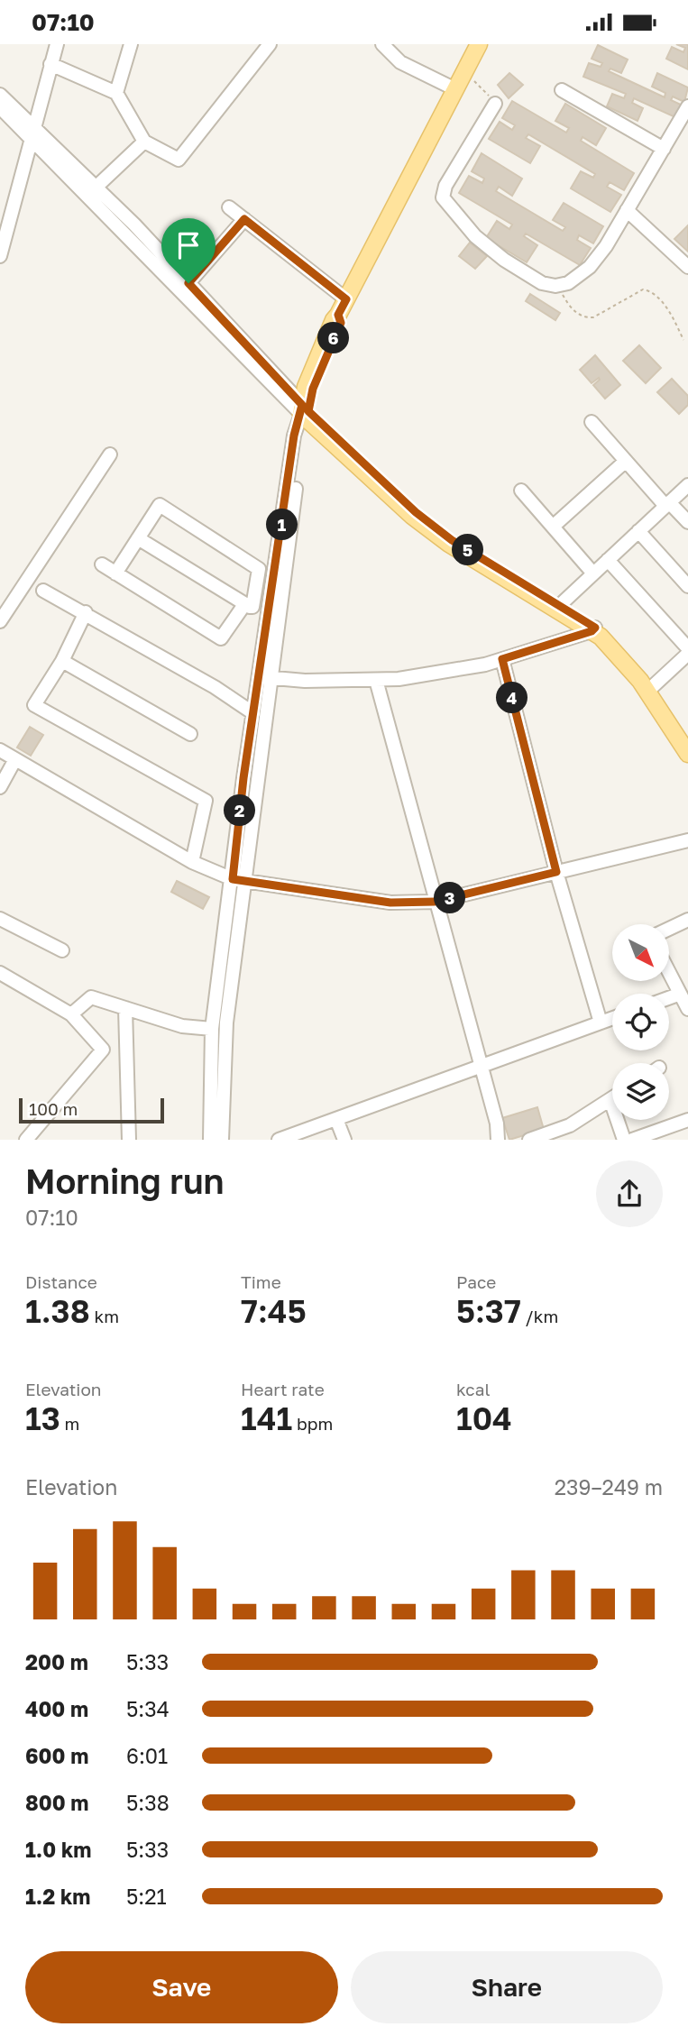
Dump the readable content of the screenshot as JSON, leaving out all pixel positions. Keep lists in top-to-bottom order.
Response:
{
  "scale_bar": "100 m",
  "north": "bottom right",
  "page": {
    "status": "07:10",
    "pins": [
      "6",
      "1",
      "5",
      "4",
      "2",
      "3"
    ],
    "scale": "100 m",
    "heading": ["Morning run", "07:10"],
    "stats": [
      ["Distance", "1.38 km"],
      ["Time", "7:45"],
      ["Pace", "5:37 /km"],
      ["Elevation", "13 m"],
      ["Heart rate", "141 bpm"],
      ["kcal", "104"]
    ],
    "chart": ["Elevation", "239–249 m"],
    "list": [
      {
        "name": "200 m",
        "note": "5:33"
      },
      {
        "name": "400 m",
        "note": "5:34"
      },
      {
        "name": "600 m",
        "note": "6:01"
      },
      {
        "name": "800 m",
        "note": "5:38"
      },
      {
        "name": "1.0 km",
        "note": "5:33"
      },
      {
        "name": "1.2 km",
        "note": "5:21"
      }
    ],
    "buttons": ["Save", "Share"]
  }
}
